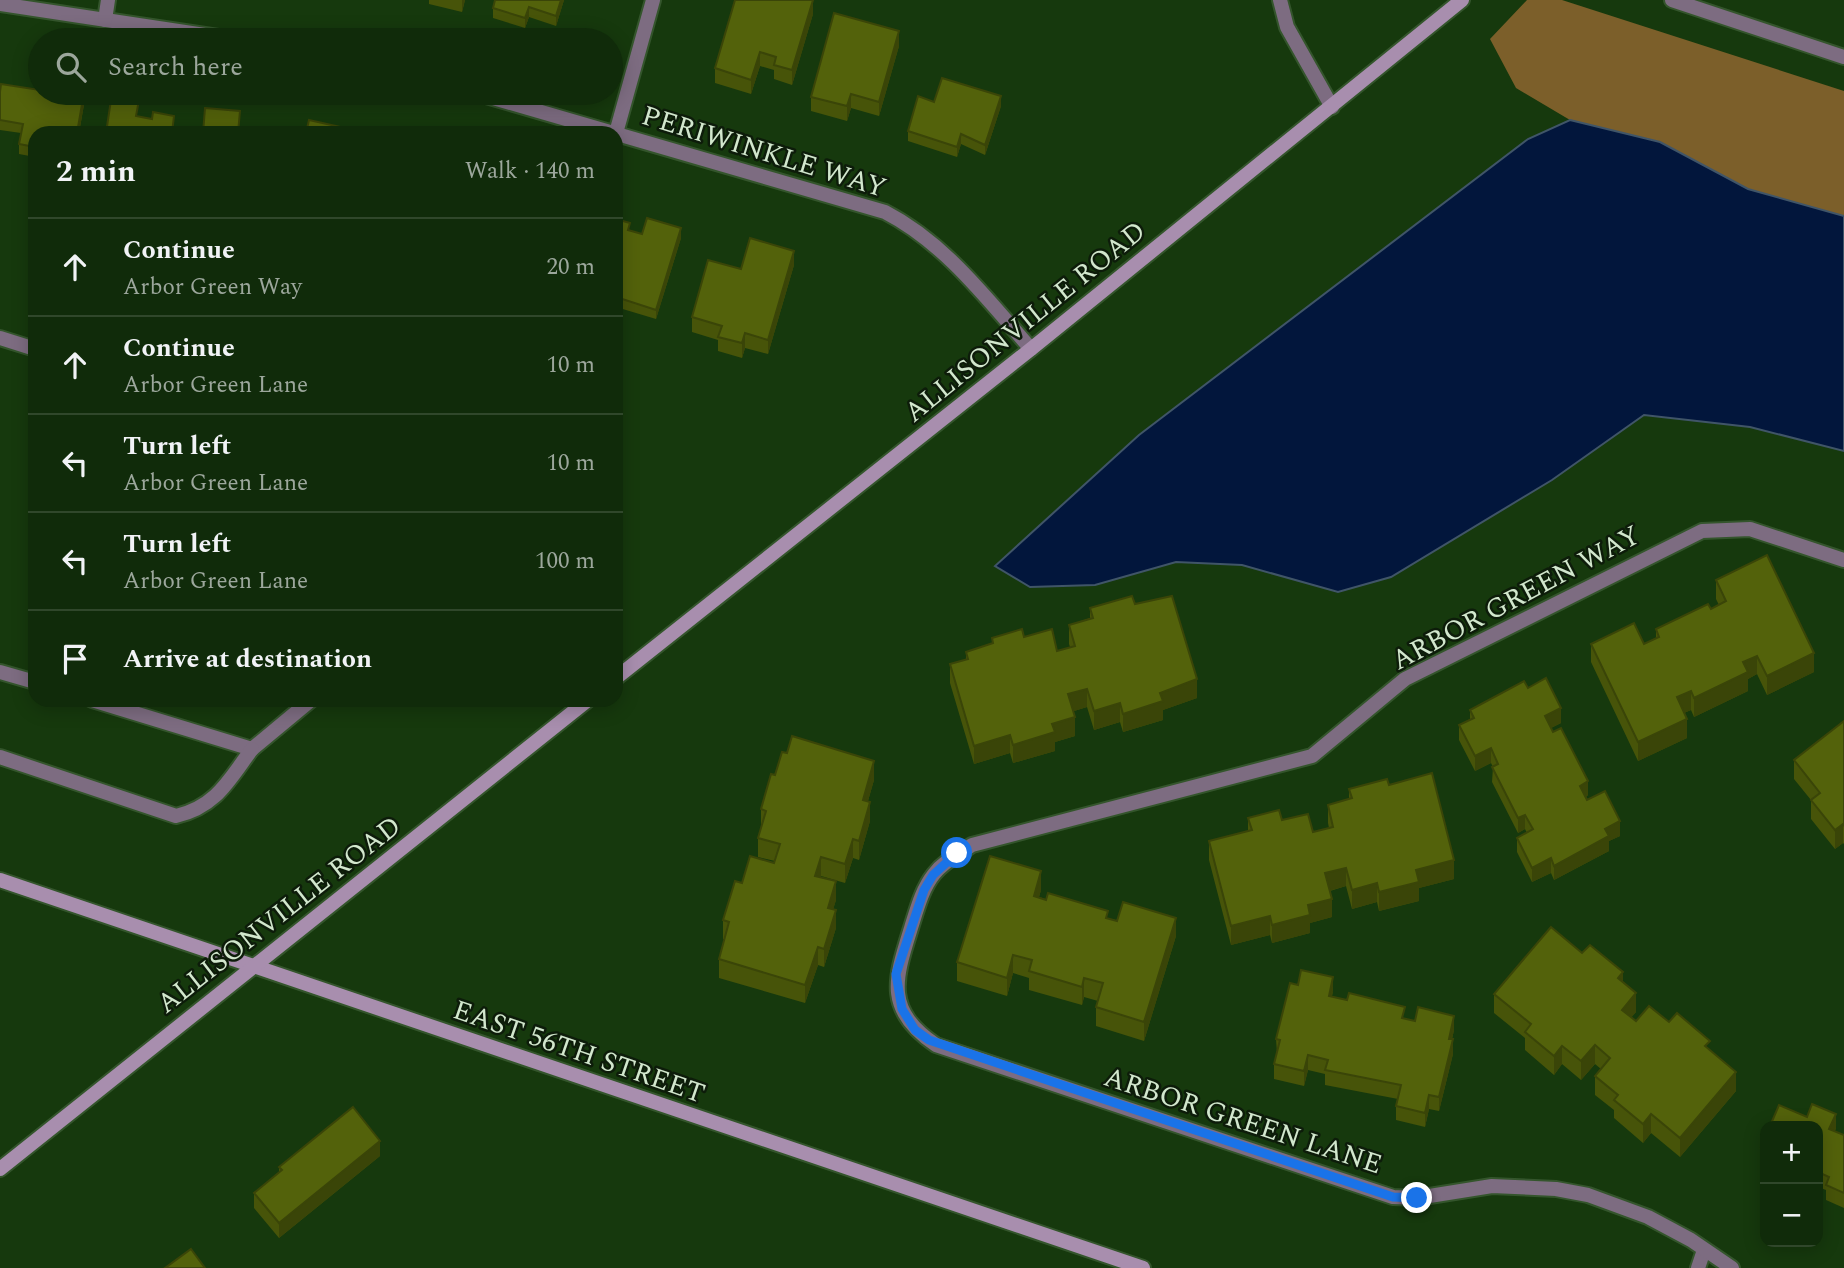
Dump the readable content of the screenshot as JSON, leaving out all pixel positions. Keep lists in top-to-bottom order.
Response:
{
  "streets": {
    "main road": ["ALLISONVILLE ROAD", "EAST 56TH STREET"],
    "street": ["PERIWINKLE WAY", "ARBOR GREEN WAY", "ARBOR GREEN LANE"]
  },
  "crossings": [
    ["PERIWINKLE WAY", "ALLISONVILLE ROAD"],
    ["ALLISONVILLE ROAD", "EAST 56TH STREET"],
    ["ARBOR GREEN WAY", "ARBOR GREEN LANE"]
  ],
  "page": {
    "search": "Search here",
    "heading": ["2 min", "Walk · 140 m"],
    "list": [
      ["Continue", "Arbor Green Way", "20 m"],
      ["Continue", "Arbor Green Lane", "10 m"],
      ["Turn left", "Arbor Green Lane", "10 m"],
      ["Turn left", "Arbor Green Lane", "100 m"],
      "Arrive at destination"
    ],
    "map_buttons": ["+", "−"]
  }
}
